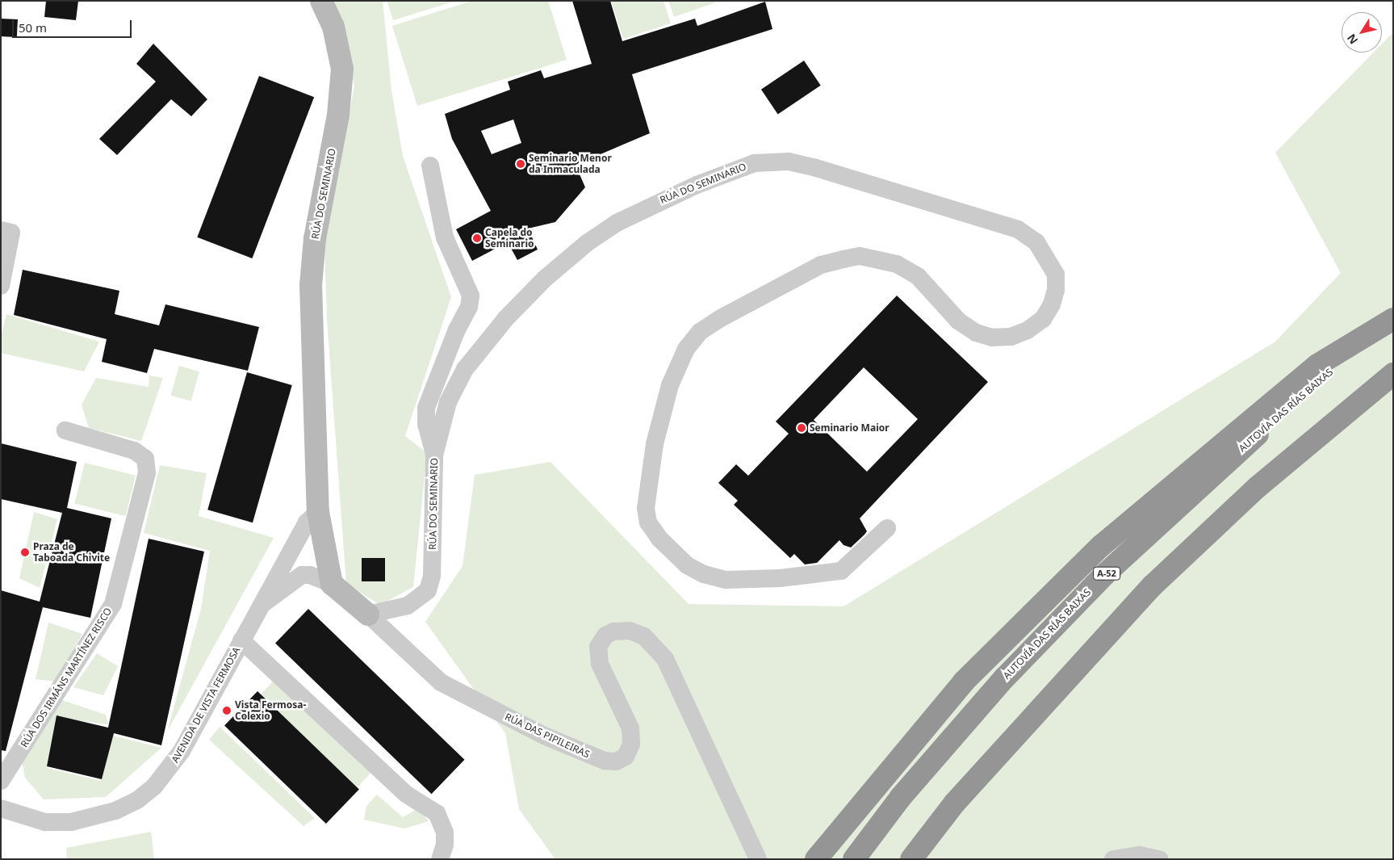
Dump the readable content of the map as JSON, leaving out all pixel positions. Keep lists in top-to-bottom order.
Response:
{
  "streets": {
    "highway": ["AUTOVÍA DAS RÍAS BAIXAS", "A-52"],
    "street": [
      "RÚA DO SEMINARIO",
      "RÚA DOS IRMÁNS MARTÍNEZ RISCO",
      "AVENIDA DE VISTA FERMOSA",
      "RÚA DAS PIPILEIRAS"
    ]
  },
  "crossings": [
    ["RÚA DO SEMINARIO", "AVENIDA DE VISTA FERMOSA"],
    ["RÚA DO SEMINARIO", "RÚA DAS PIPILEIRAS"]
  ],
  "places": [
    "Seminario Menor da Inmaculada",
    "Capela do Seminario",
    "Seminario Maior",
    "Praza de Taboada Chivite",
    "Vista Fermosa- Colexio"
  ],
  "scale_bar": "50 m",
  "north": "bottom left"
}
